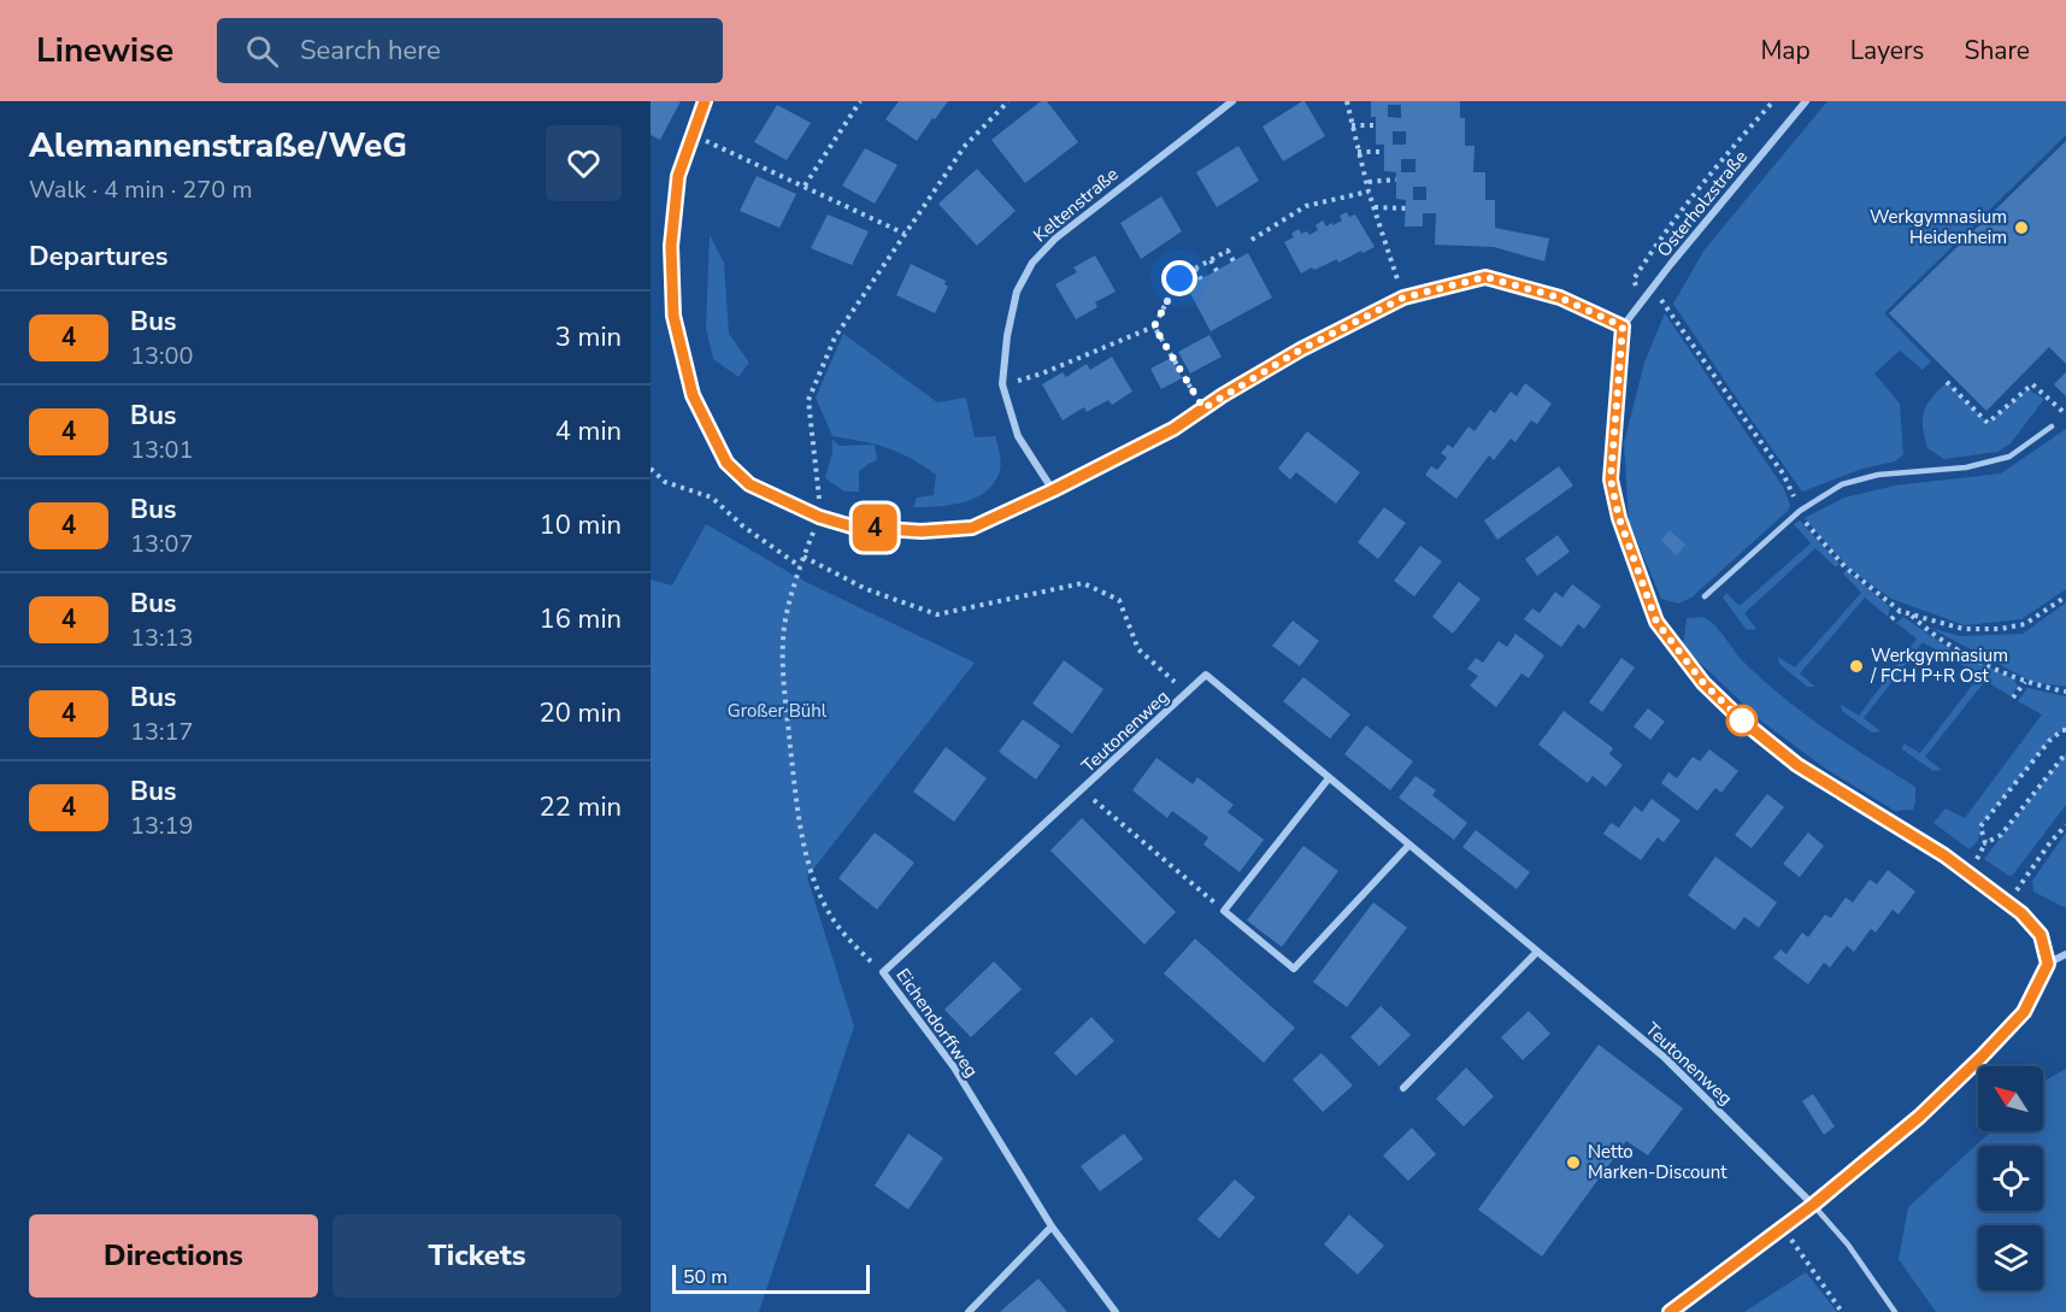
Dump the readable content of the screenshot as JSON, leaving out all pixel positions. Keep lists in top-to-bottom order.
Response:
{
  "streets": {
    "street": [
      "Osterholzstraße",
      "Keltenstraße",
      "Teutonenweg",
      "Eichendorffweg"
    ]
  },
  "crossings": [
    ["Teutonenweg", "Eichendorffweg"]
  ],
  "parks": ["Großer Bühl"],
  "places": ["Werkgymnasium Heidenheim", "Werkgymnasium / FCH P+R Ost", "Netto Marken-Discount"],
  "lines": ["bus line 4"],
  "scale_bar": "50 m",
  "north": "top left",
  "page": {
    "header": "Linewise",
    "search": "Search here",
    "nav": ["Map", "Layers", "Share"],
    "heading": [
      ["Alemannenstraße/WeG", "Walk · 4 min · 270 m"],
      "Departures"
    ],
    "on_map": "4",
    "list": [
      {
        "mark": "4",
        "name": "Bus",
        "note": "13:00",
        "value": "3 min"
      },
      {
        "mark": "4",
        "name": "Bus",
        "note": "13:01",
        "value": "4 min"
      },
      {
        "mark": "4",
        "name": "Bus",
        "note": "13:07",
        "value": "10 min"
      },
      {
        "mark": "4",
        "name": "Bus",
        "note": "13:13",
        "value": "16 min"
      },
      {
        "mark": "4",
        "name": "Bus",
        "note": "13:17",
        "value": "20 min"
      },
      {
        "mark": "4",
        "name": "Bus",
        "note": "13:19",
        "value": "22 min"
      }
    ],
    "buttons": ["Directions", "Tickets"],
    "scale": "50 m"
  }
}
